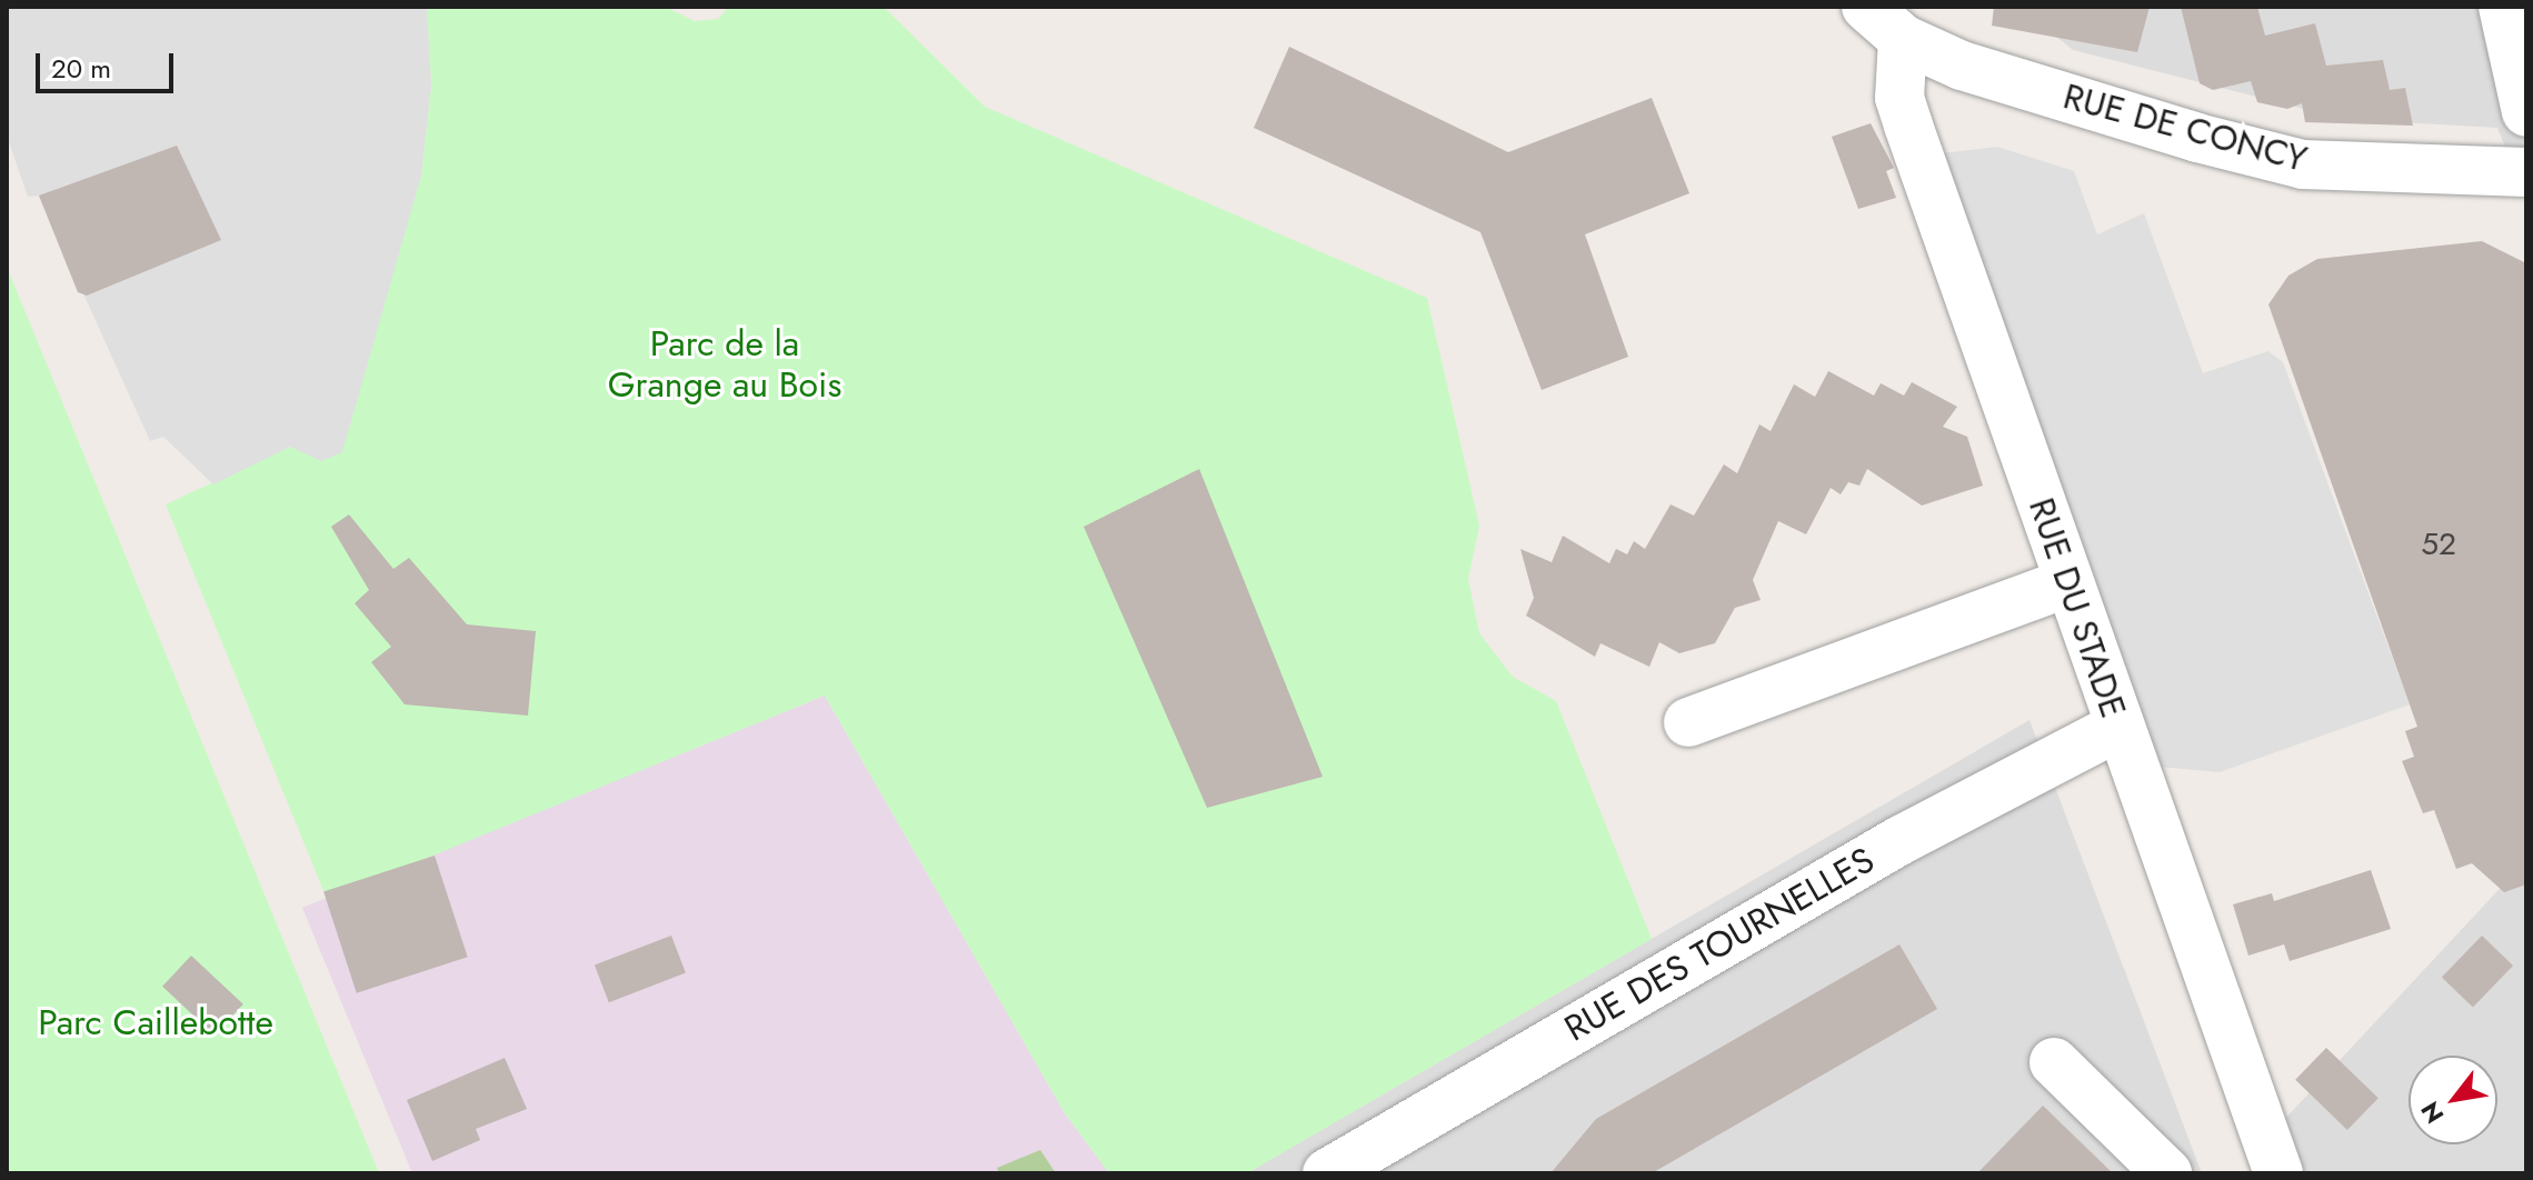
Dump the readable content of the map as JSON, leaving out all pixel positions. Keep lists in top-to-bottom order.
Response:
{
  "streets": {
    "street": ["RUE DE CONCY", "RUE DU STADE", "RUE DES TOURNELLES"]
  },
  "crossings": [
    ["RUE DE CONCY", "RUE DU STADE"],
    ["RUE DU STADE", "RUE DES TOURNELLES"]
  ],
  "parks": ["Parc de la Grange au Bois", "Parc Caillebotte"],
  "house_numbers": ["52"],
  "scale_bar": "20 m",
  "north": "bottom left"
}
